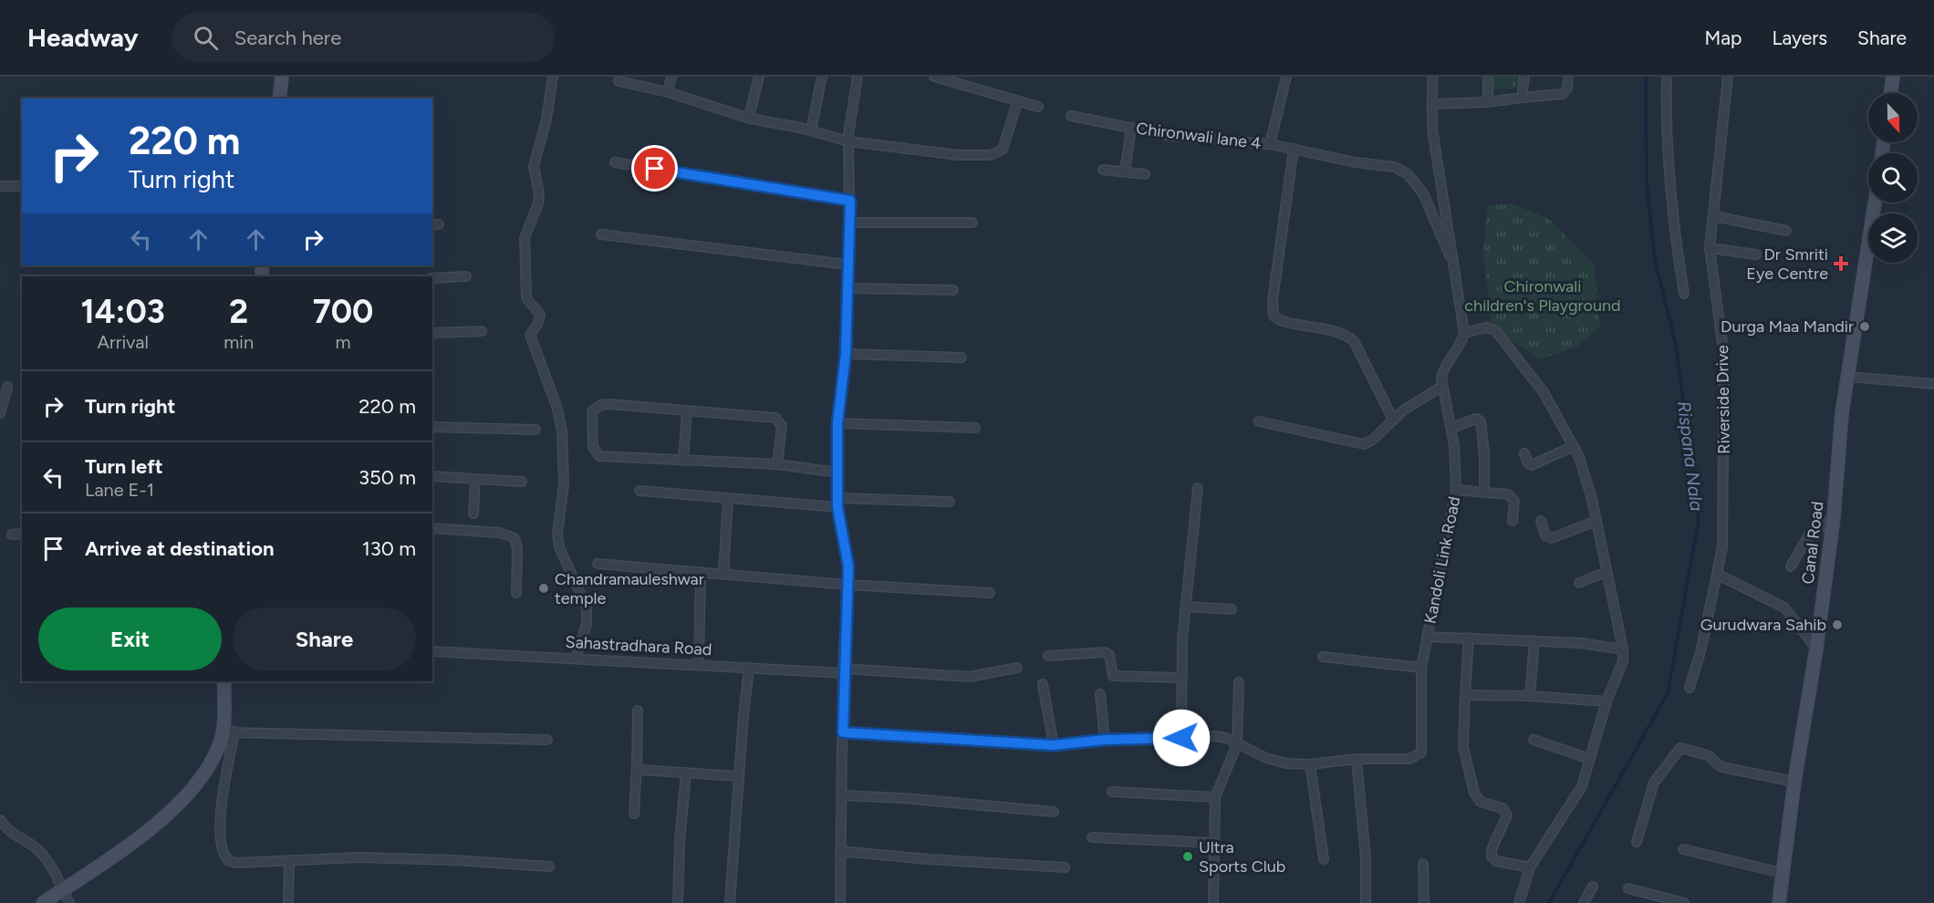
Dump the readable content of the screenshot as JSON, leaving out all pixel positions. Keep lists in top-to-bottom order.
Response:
{
  "streets": {
    "street": [
      "Chironwali lane 4",
      "Riverside Drive",
      "Canal Road",
      "Kandoli Link Road",
      "Sahastradhara Road"
    ]
  },
  "water": ["Rispana Nala"],
  "parks": ["Chironwali children's Playground"],
  "places": {
    "health": ["Dr Smriti Eye Centre"],
    "other": [
      "Durga Maa Mandir",
      "Chandramauleshwar temple",
      "Gurudwara Sahib",
      "Ultra Sports Club"
    ]
  },
  "north": "bottom",
  "page": {
    "header": "Headway",
    "search": "Search here",
    "nav": ["Map", "Layers", "Share"],
    "turn": ["220 m", "Turn right"],
    "eta": [
      "14:03",
      "Arrival",
      "2",
      "min",
      "700",
      "m"
    ],
    "list": [
      {
        "name": "Turn right",
        "value": "220 m"
      },
      {
        "name": "Turn left",
        "note": "Lane E-1",
        "value": "350 m"
      },
      {
        "name": "Arrive at destination",
        "value": "130 m"
      }
    ],
    "buttons": ["Exit", "Share"]
  }
}
